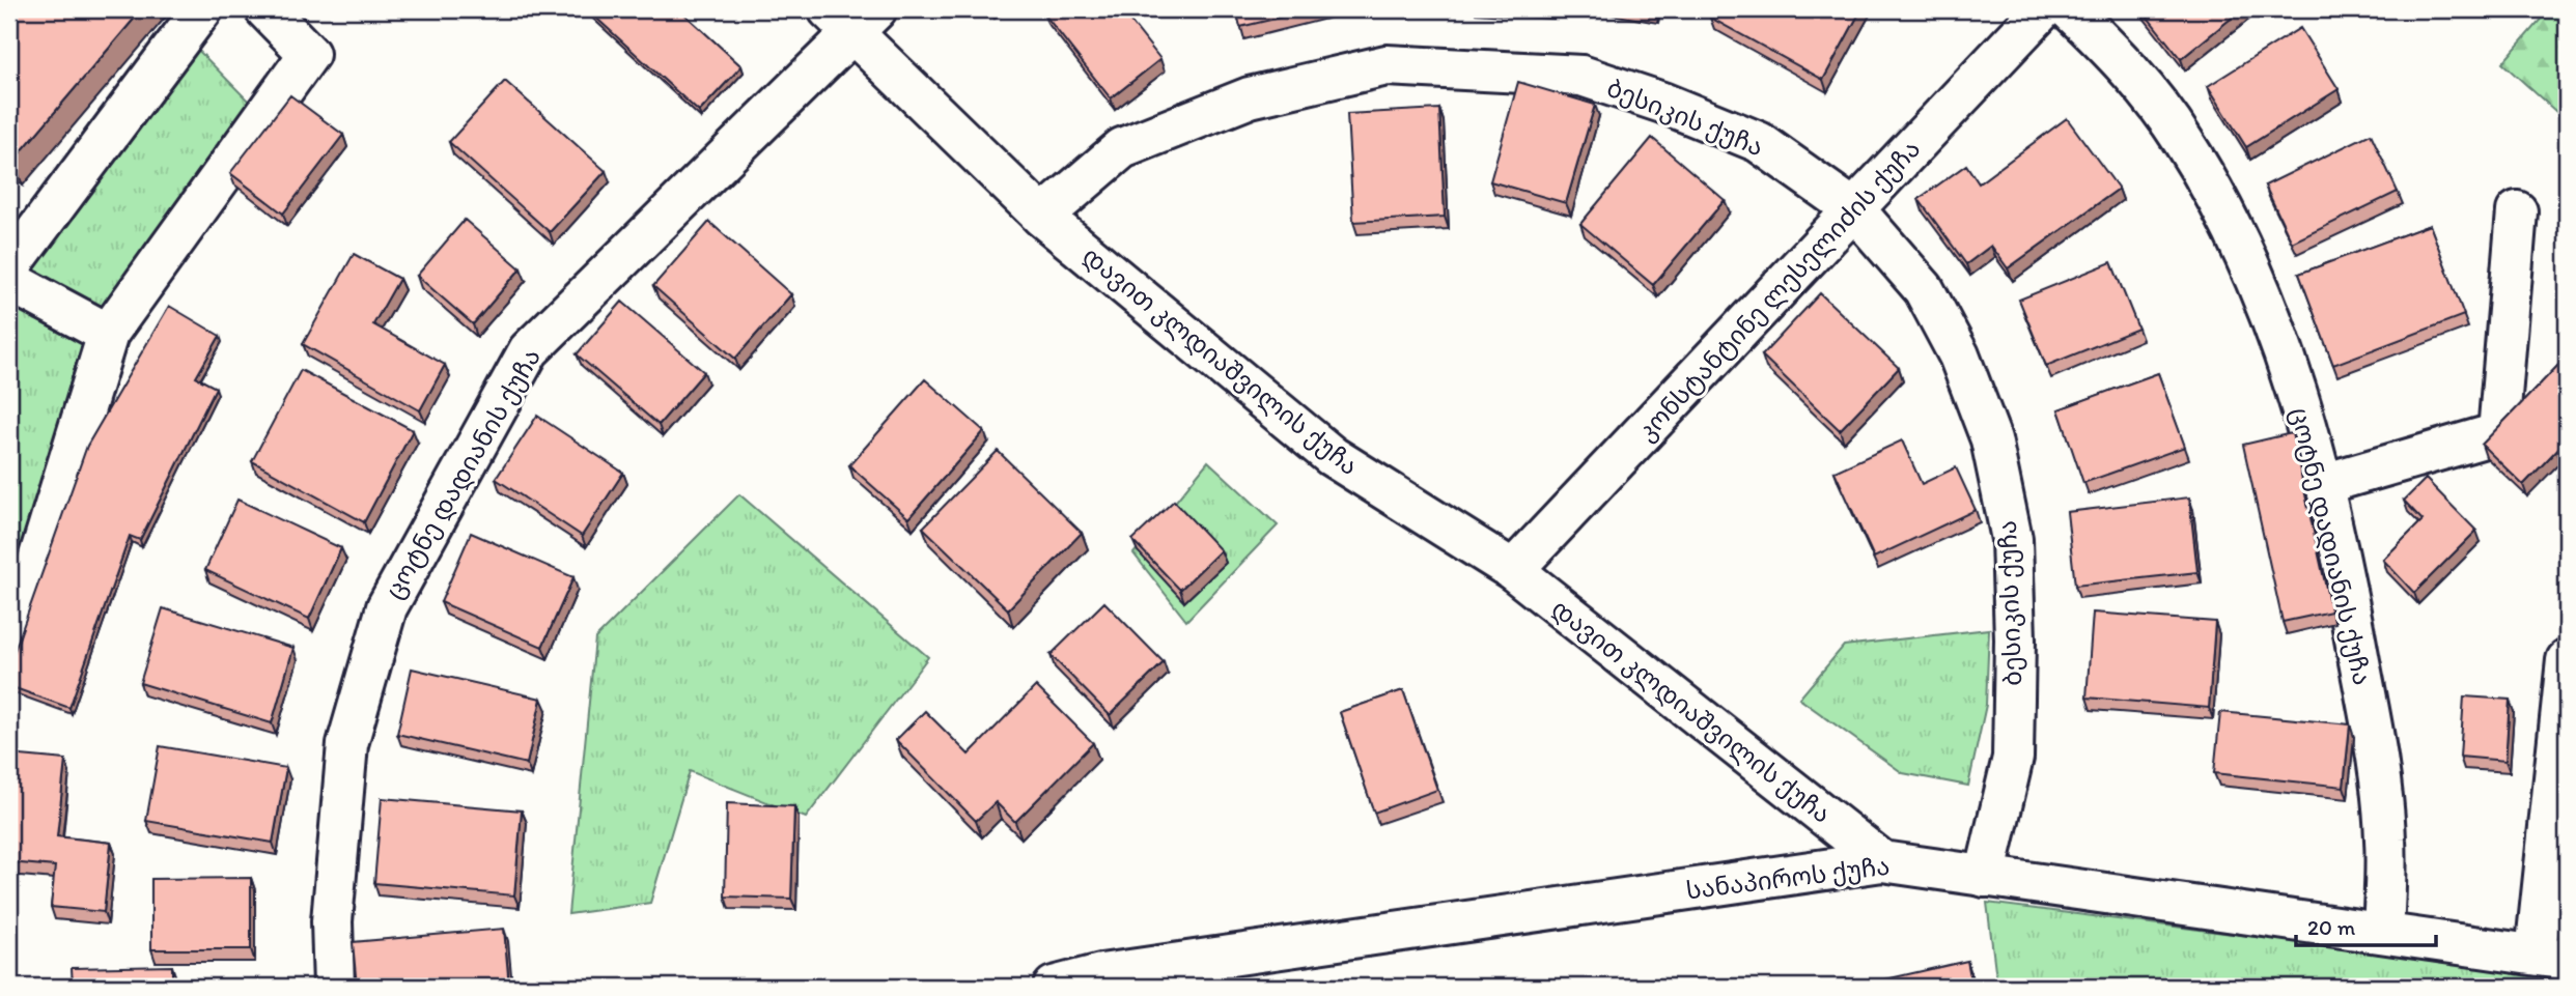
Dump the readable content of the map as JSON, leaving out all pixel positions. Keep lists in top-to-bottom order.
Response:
{
  "streets": {
    "street": [
      "ბესიკის ქუჩა",
      "კონსტანტინე ლესელიძის ქუჩა",
      "დავით კლდიაშვილის ქუჩა",
      "ცოტნე დადიანის ქუჩა",
      "სანაპიროს ქუჩა"
    ]
  },
  "crossings": [
    ["ბესიკის ქუჩა", "კონსტანტინე ლესელიძის ქუჩა"],
    ["ბესიკის ქუჩა", "დავით კლდიაშვილის ქუჩა"],
    ["ბესიკის ქუჩა", "სანაპიროს ქუჩა"],
    ["კონსტანტინე ლესელიძის ქუჩა", "დავით კლდიაშვილის ქუჩა"],
    ["დავით კლდიაშვილის ქუჩა", "ცოტნე დადიანის ქუჩა"],
    ["დავით კლდიაშვილის ქუჩა", "სანაპიროს ქუჩა"],
    ["ცოტნე დადიანის ქუჩა", "სანაპიროს ქუჩა"]
  ],
  "scale_bar": "20 m"
}
